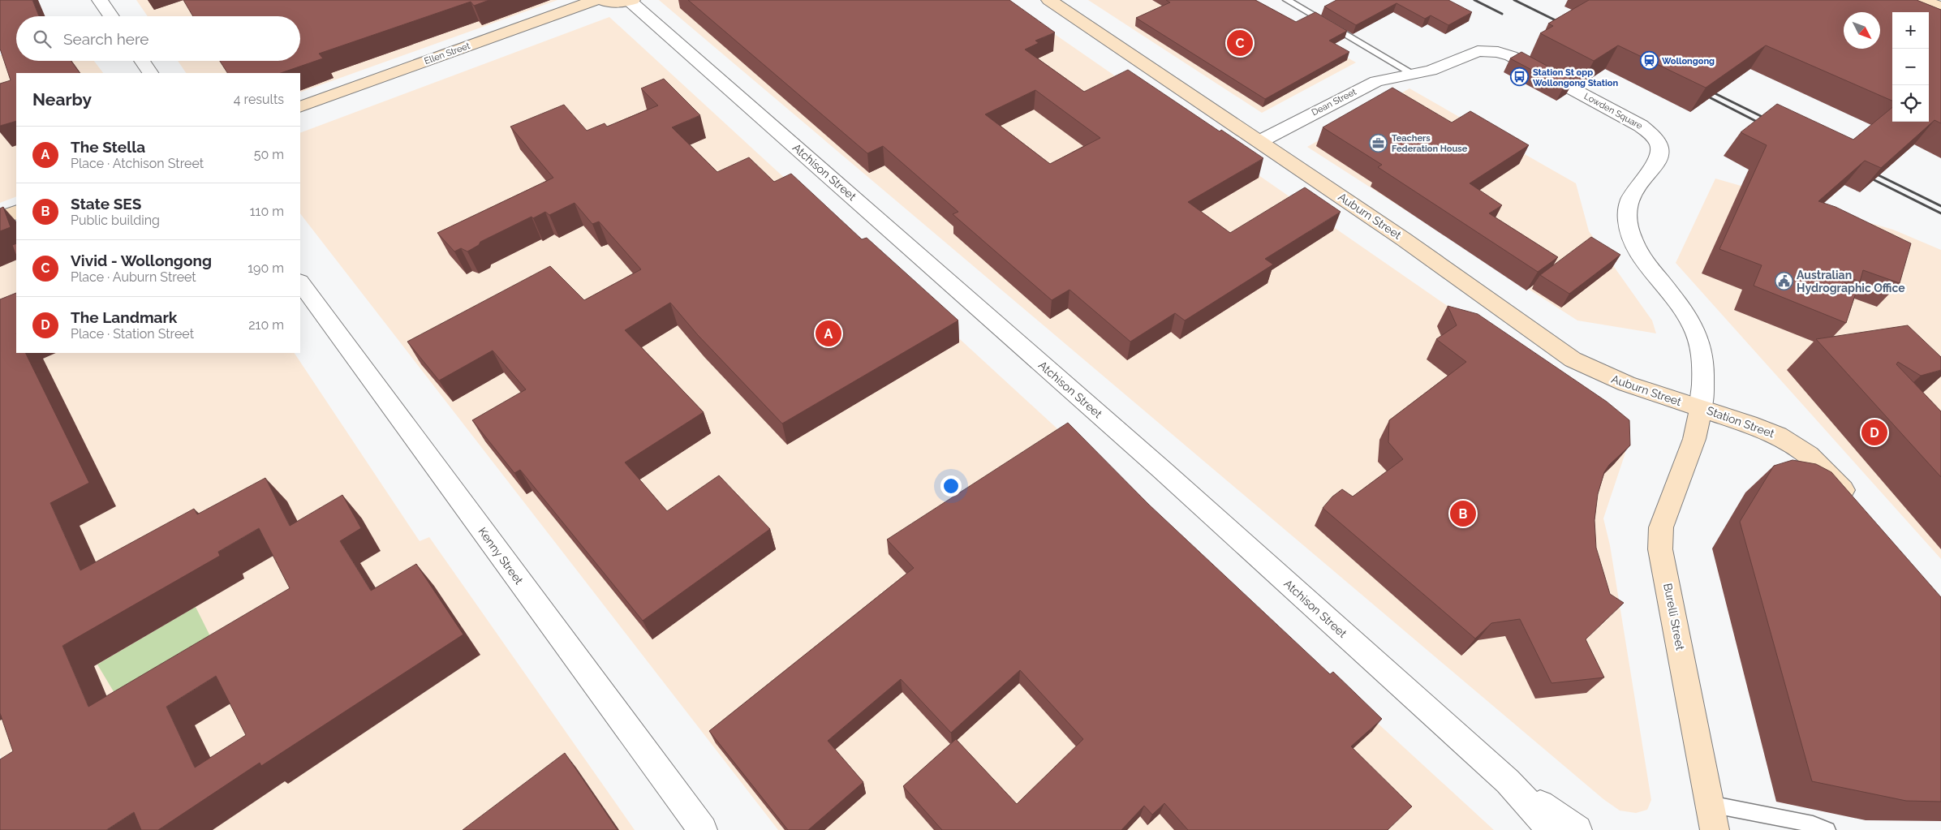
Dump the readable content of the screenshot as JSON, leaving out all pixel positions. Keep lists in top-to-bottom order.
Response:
{
  "streets": {
    "street": [
      "Ellen Street",
      "Dean Street",
      "Lowden Square",
      "Atchison Street",
      "Auburn Street",
      "Station Street",
      "Kenny Street",
      "Burelli Street"
    ]
  },
  "crossings": [
    ["Dean Street", "Lowden Square"],
    ["Dean Street", "Auburn Street"],
    ["Lowden Square", "Station Street"],
    ["Auburn Street", "Station Street"],
    ["Auburn Street", "Burelli Street"],
    ["Station Street", "Burelli Street"]
  ],
  "places": {
    "station": ["Wollongong"],
    "bus stop": ["Station St opp Wollongong Station"],
    "office": ["Teachers Federation House"],
    "public building": ["Australian Hydrographic Office"]
  },
  "north": "bottom right",
  "page": {
    "map_buttons": ["+", "−"],
    "search": "Search here",
    "pins": [
      "C",
      "A",
      "D",
      "B"
    ],
    "heading": ["Nearby", "4 results"],
    "list": [
      {
        "mark": "A",
        "name": "The Stella",
        "note": "Place · Atchison Street",
        "value": "50 m"
      },
      {
        "mark": "B",
        "name": "State SES",
        "note": "Public building",
        "value": "110 m"
      },
      {
        "mark": "C",
        "name": "Vivid - Wollongong",
        "note": "Place · Auburn Street",
        "value": "190 m"
      },
      {
        "mark": "D",
        "name": "The Landmark",
        "note": "Place · Station Street",
        "value": "210 m"
      }
    ]
  }
}
